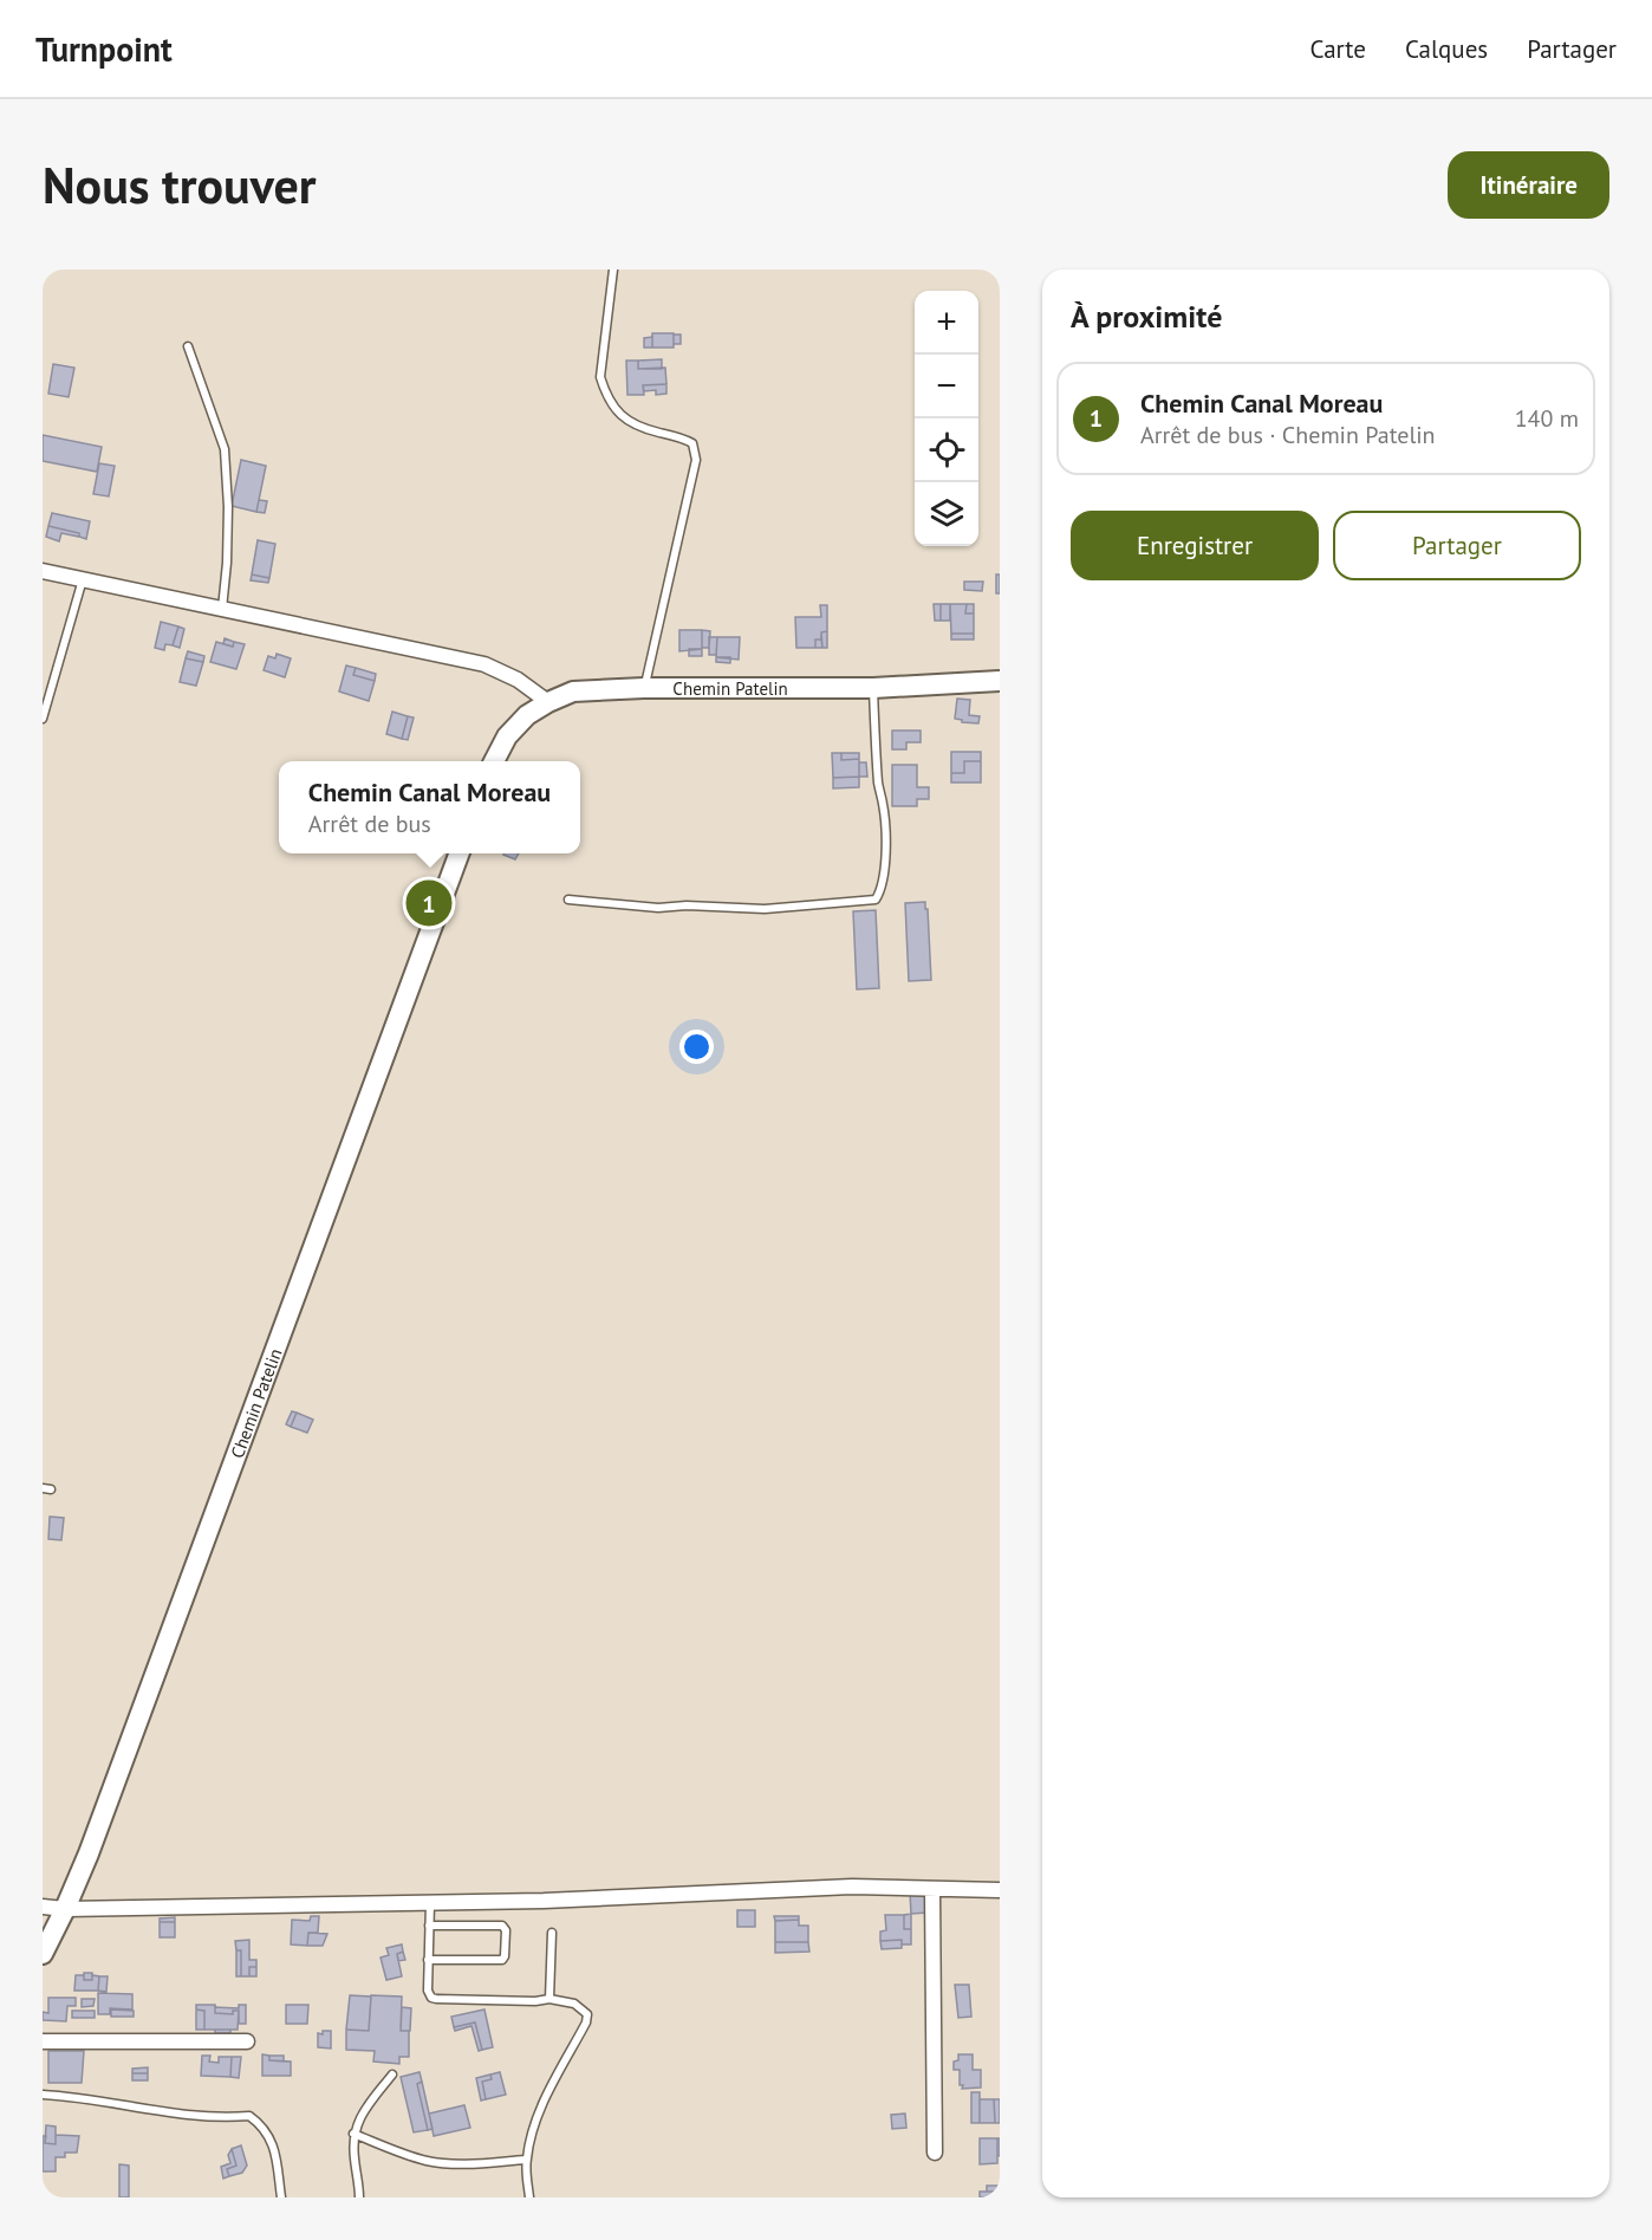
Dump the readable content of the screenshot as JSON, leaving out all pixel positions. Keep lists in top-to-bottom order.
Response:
{
  "streets": {
    "main road": ["Chemin Patelin"]
  },
  "page": {
    "header": "Turnpoint",
    "nav": ["Carte", "Calques", "Partager"],
    "buttons": [
      "Itinéraire",
      ["Enregistrer", "Partager"]
    ],
    "title": "Nous trouver",
    "heading": "À proximité",
    "map_buttons": ["+", "−"],
    "list": [
      {
        "mark": "1",
        "name": "Chemin Canal Moreau",
        "note": "Arrêt de bus · Chemin Patelin",
        "value": "140 m"
      }
    ],
    "popup": ["Chemin Canal Moreau", "Arrêt de bus"],
    "pins": "1"
  }
}
